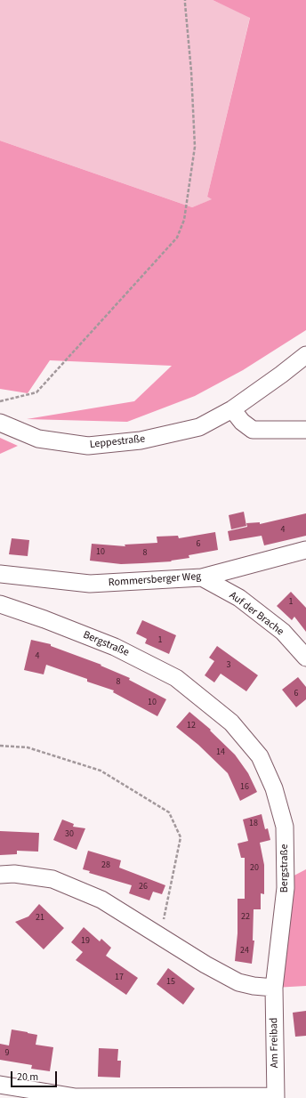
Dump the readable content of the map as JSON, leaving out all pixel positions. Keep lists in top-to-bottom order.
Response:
{
  "streets": {
    "street": [
      "Leppestraße",
      "Rommersberger Weg",
      "Auf der Brache",
      "Bergstraße",
      "Am Freibad"
    ]
  },
  "crossings": [
    ["Rommersberger Weg", "Auf der Brache"],
    ["Bergstraße", "Am Freibad"]
  ],
  "house_numbers": [
    "4",
    "6",
    "10",
    "8",
    "1",
    "1",
    "4",
    "3",
    "8",
    "6",
    "10",
    "12",
    "14",
    "16",
    "18",
    "30",
    "28",
    "20",
    "26",
    "22",
    "21",
    "19",
    "24",
    "17",
    "15",
    "9"
  ],
  "scale_bar": "20 m"
}
